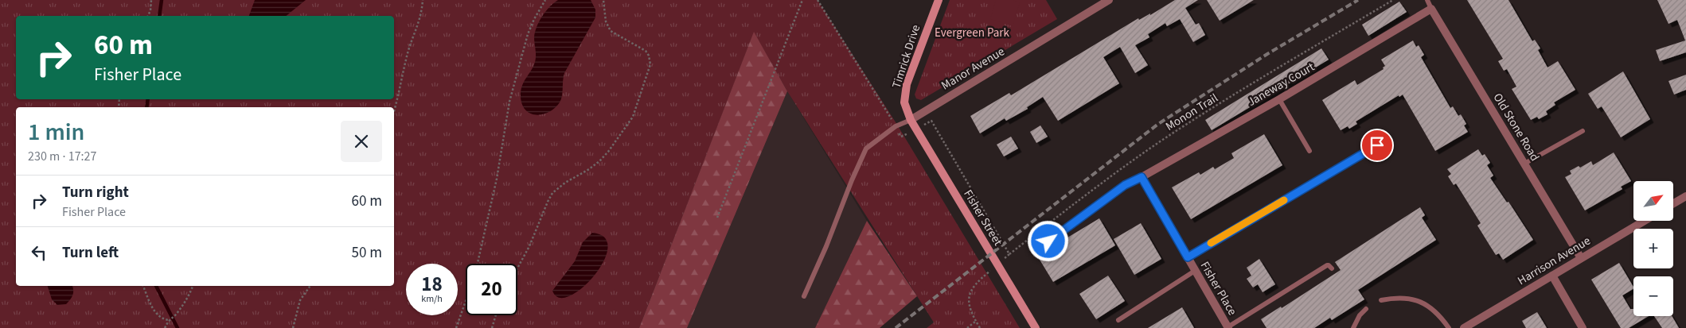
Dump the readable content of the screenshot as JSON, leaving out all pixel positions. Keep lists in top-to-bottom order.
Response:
{
  "streets": {
    "street": [
      "Timrick Drive",
      "Manor Avenue",
      "Janeway Court",
      "Old Stone Road",
      "Fisher Street",
      "Harrison Avenue",
      "Fisher Place"
    ],
    "path": ["Monon Trail"]
  },
  "crossings": [
    ["Timrick Drive", "Manor Avenue"],
    ["Timrick Drive", "Fisher Street"],
    ["Manor Avenue", "Fisher Street"],
    ["Janeway Court", "Old Stone Road"],
    ["Janeway Court", "Fisher Place"],
    ["Old Stone Road", "Harrison Avenue"]
  ],
  "parks": ["Evergreen Park"],
  "north": "top right",
  "page": {
    "turn": ["60 m", "Fisher Place"],
    "heading": ["1 min", "230 m · 17:27"],
    "list": [
      {
        "name": "Turn right",
        "note": "Fisher Place",
        "value": "60 m"
      },
      {
        "name": "Turn left",
        "value": "50 m"
      }
    ],
    "map_buttons": ["+", "−"],
    "speed": "18 km/h",
    "limit": "20"
  }
}
